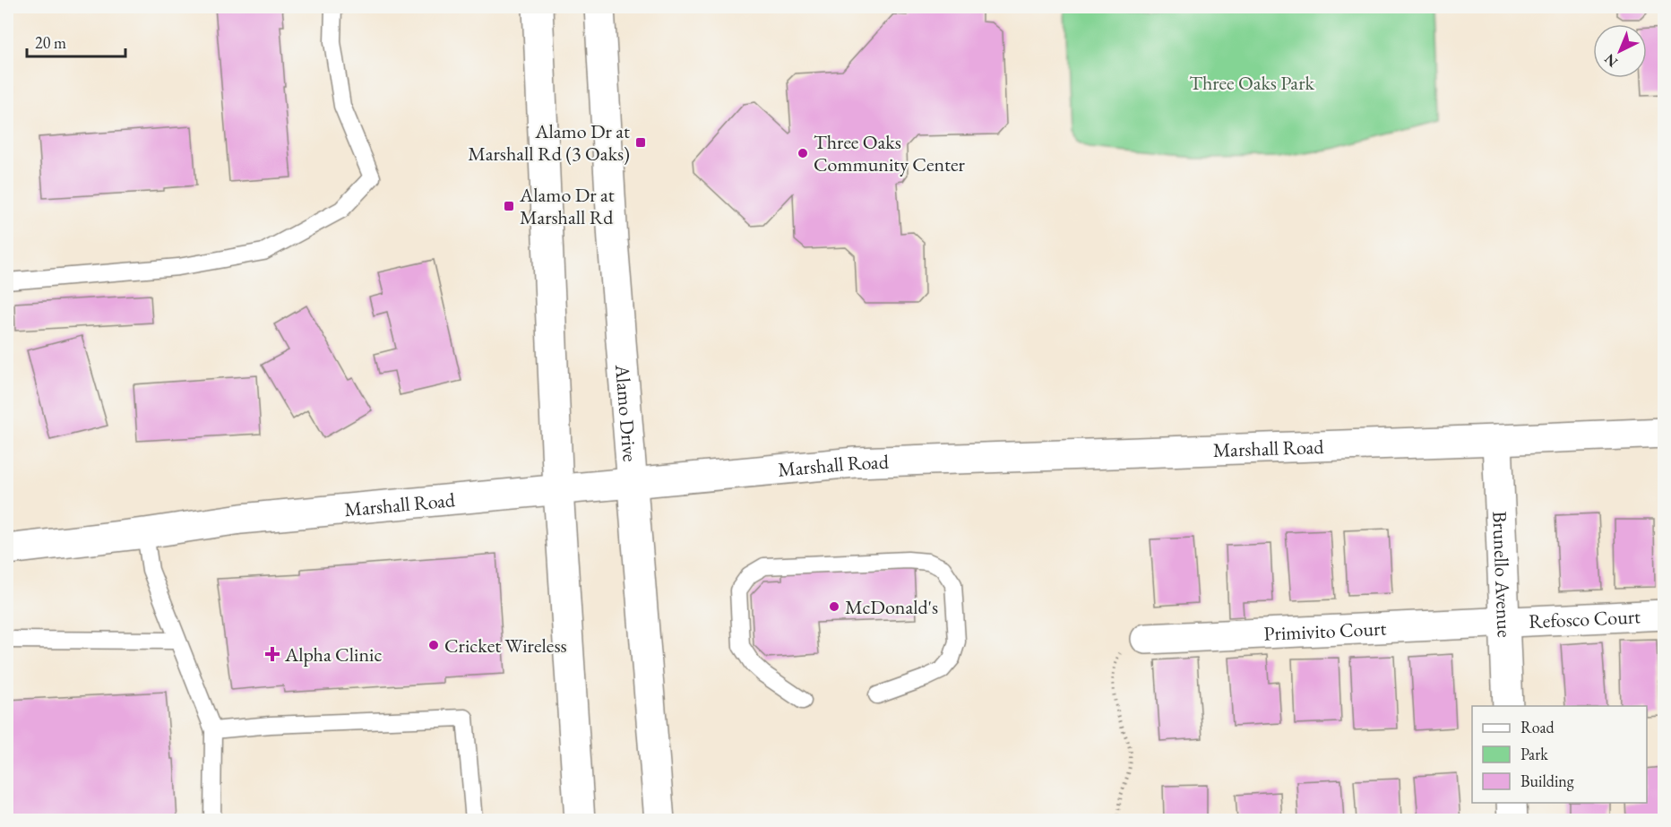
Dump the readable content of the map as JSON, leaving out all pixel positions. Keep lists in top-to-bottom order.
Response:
{
  "streets": {
    "street": [
      "Alamo Drive",
      "Marshall Road",
      "Brunello Avenue",
      "Refosco Court",
      "Primivito Court"
    ]
  },
  "crossings": [
    ["Alamo Drive", "Marshall Road"],
    ["Marshall Road", "Brunello Avenue"],
    ["Brunello Avenue", "Refosco Court"],
    ["Brunello Avenue", "Primivito Court"],
    ["Refosco Court", "Primivito Court"]
  ],
  "parks": ["Three Oaks Park"],
  "places": {
    "transit": ["Alamo Dr at Marshall Rd (3 Oaks)", "Alamo Dr at Marshall Rd"],
    "other": ["Three Oaks Community Center", "McDonald's", "Cricket Wireless"],
    "health": ["Alpha Clinic"]
  },
  "legend": ["Road", "Park", "Building"],
  "scale_bar": "20 m",
  "north": "bottom left"
}
